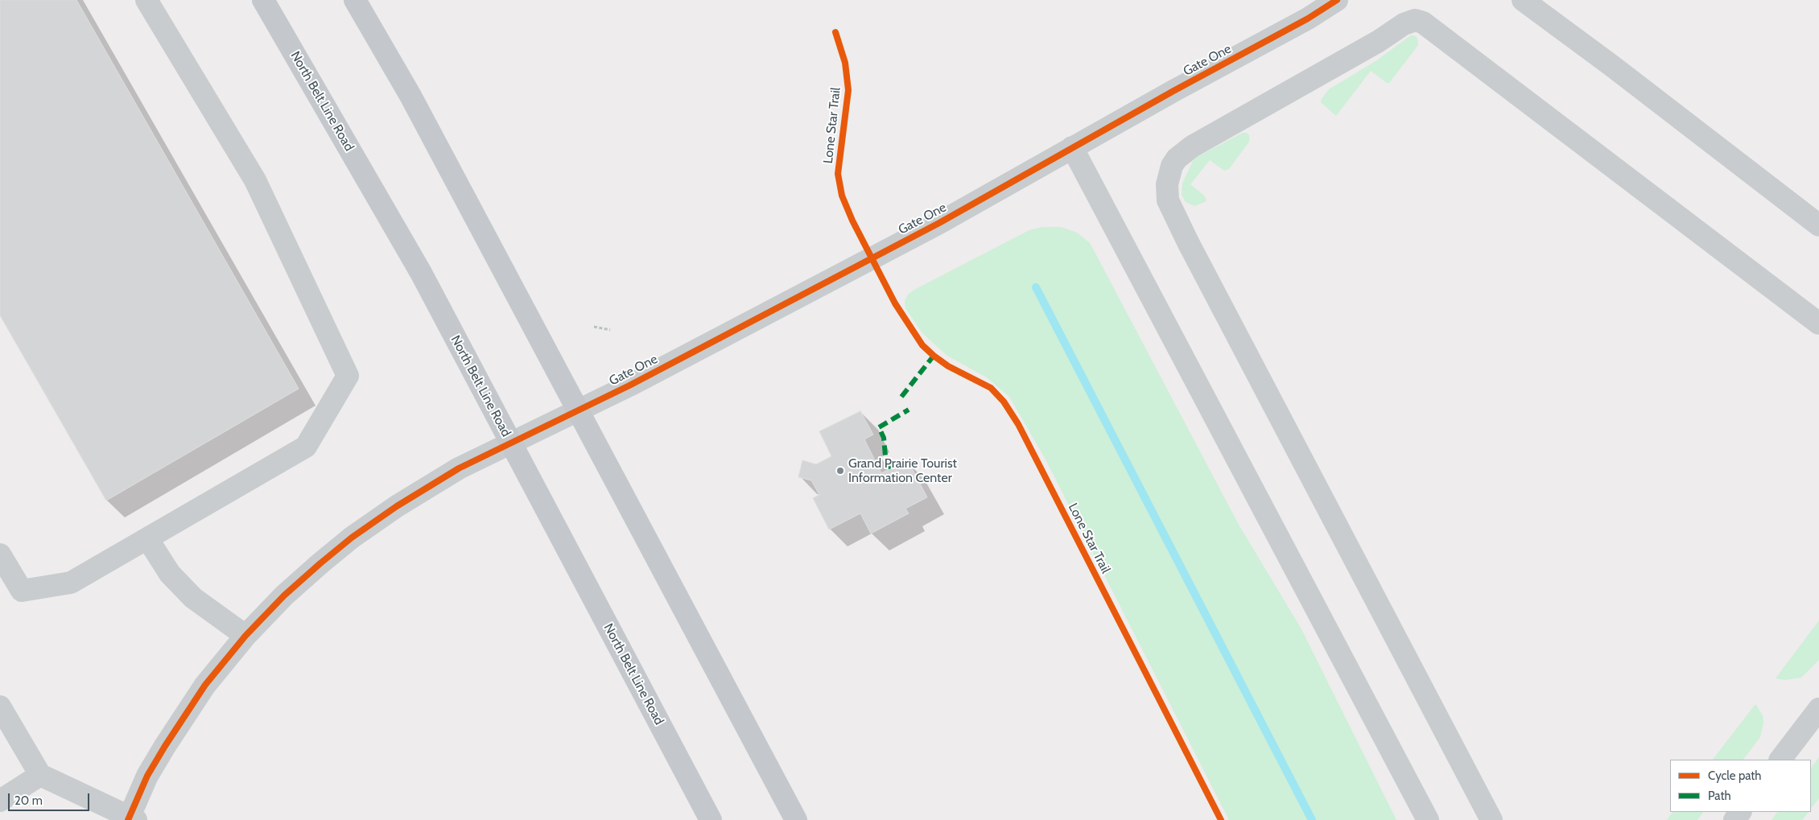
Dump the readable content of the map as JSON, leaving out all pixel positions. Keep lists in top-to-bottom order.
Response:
{
  "streets": {
    "main road": ["North Belt Line Road"],
    "street": ["Gate One"],
    "cycle path": ["Lone Star Trail"]
  },
  "crossings": [
    ["Gate One", "North Belt Line Road"]
  ],
  "places": ["Grand Prairie Tourist Information Center"],
  "legend": ["Cycle path", "Path"],
  "scale_bar": "20 m"
}
